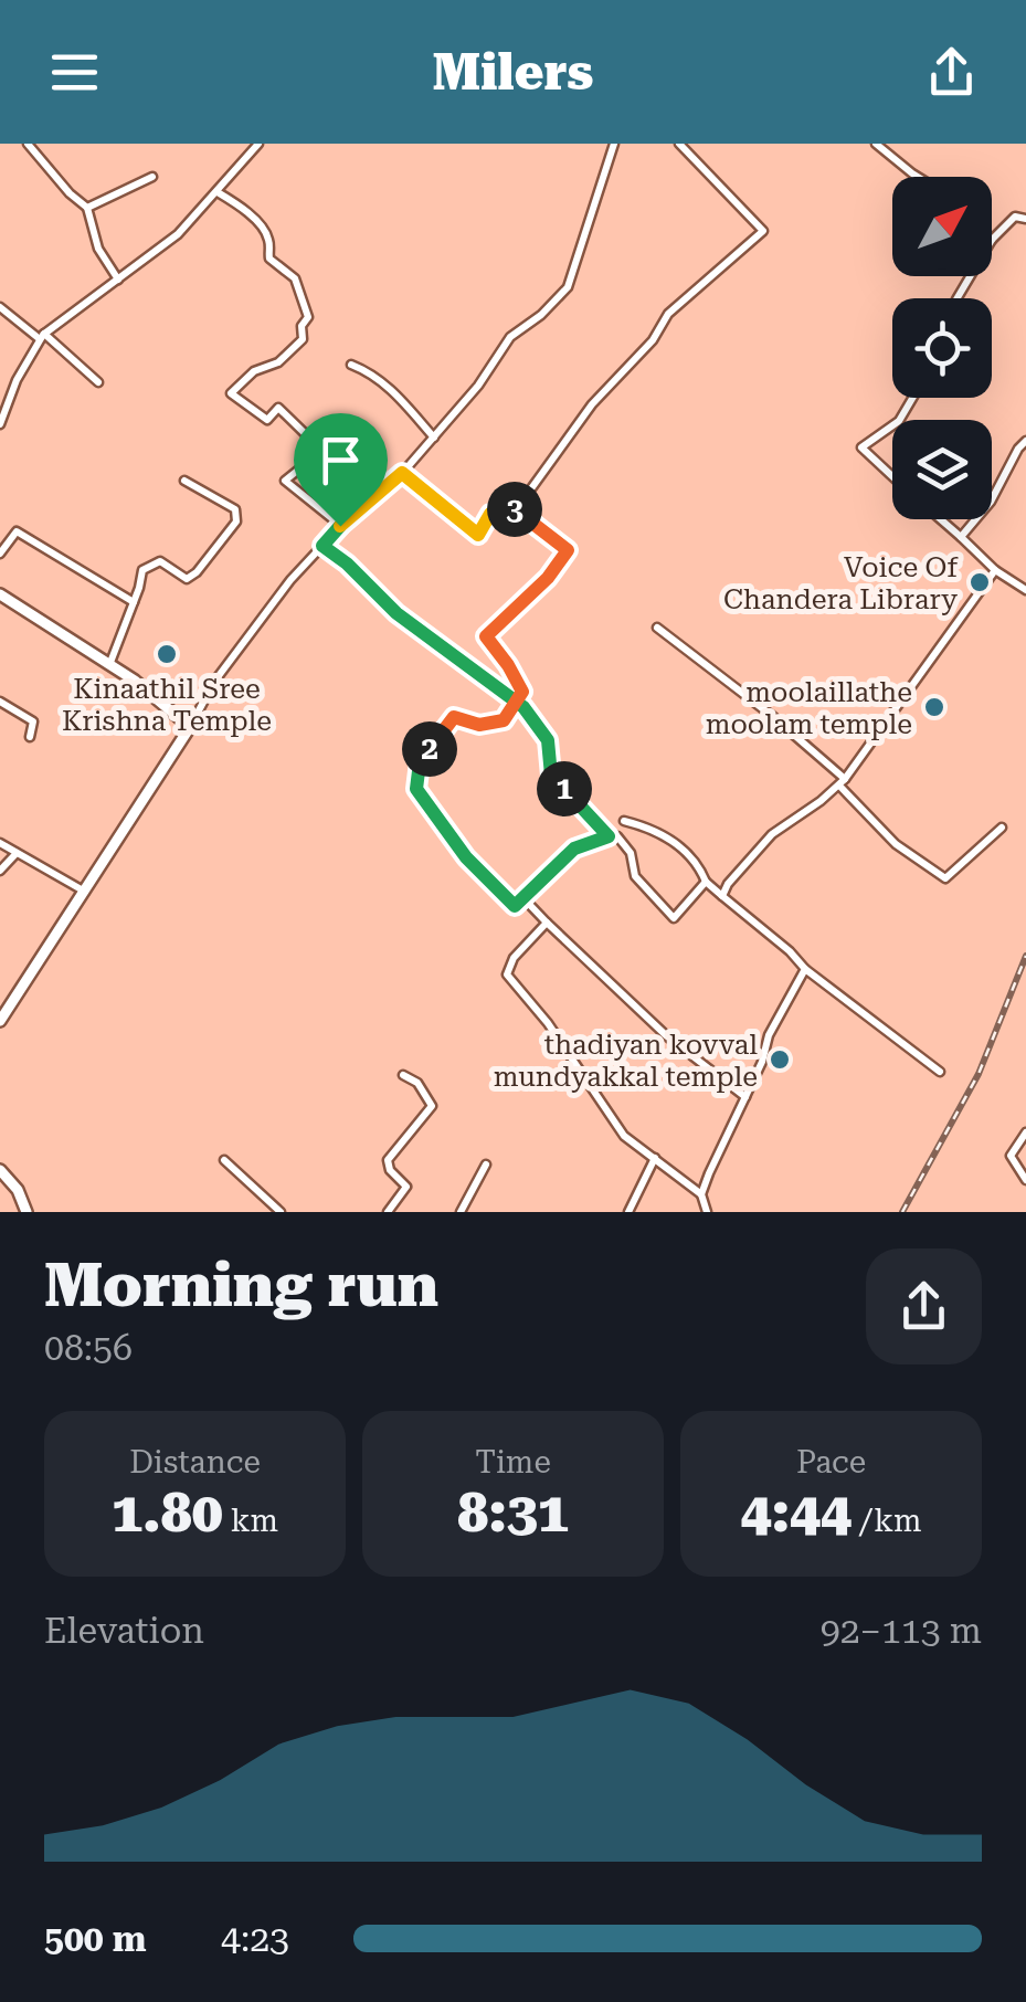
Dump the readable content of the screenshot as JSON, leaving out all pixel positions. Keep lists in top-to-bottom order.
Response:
{
  "places": [
    "Voice Of Chandera Library",
    "Kinaathil Sree Krishna Temple",
    "moolaillathe moolam temple",
    "thadiyan kovval mundyakkal temple"
  ],
  "north": "top right",
  "page": {
    "header": "Milers",
    "pins": ["3", "2", "1"],
    "heading": ["Morning run", "08:56"],
    "stats": [
      ["Distance", "1.80 km"],
      ["Time", "8:31"],
      ["Pace", "4:44 /km"]
    ],
    "chart": ["Elevation", "92–113 m"],
    "list": [
      {
        "name": "500 m",
        "note": "4:23"
      }
    ]
  }
}
